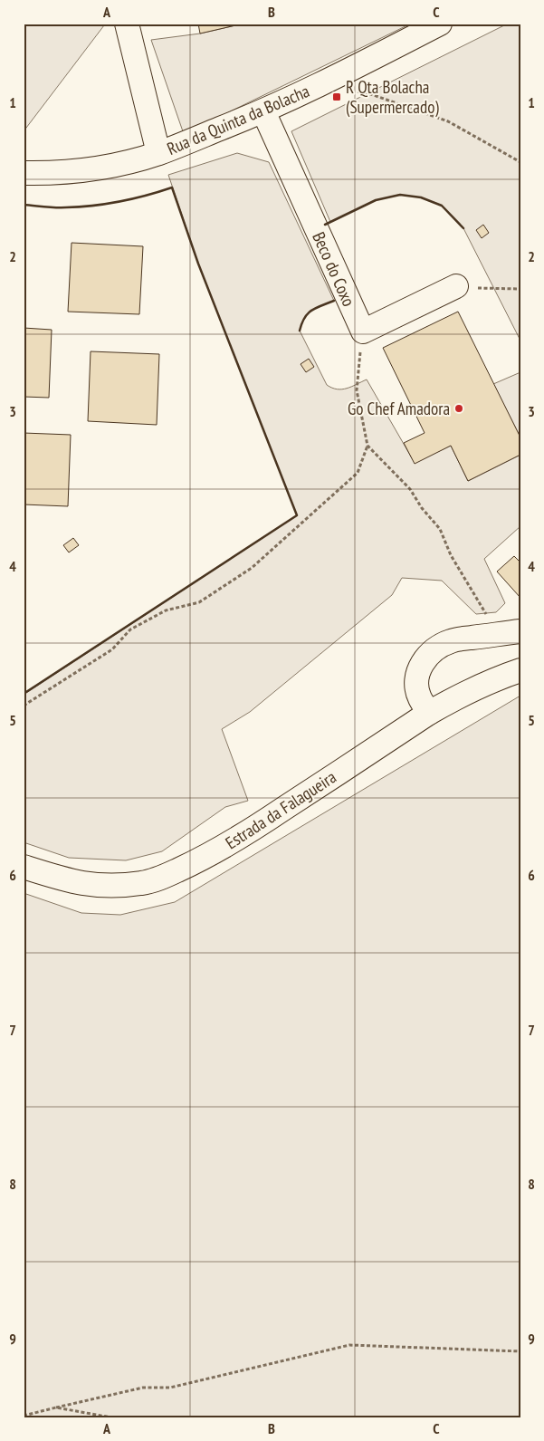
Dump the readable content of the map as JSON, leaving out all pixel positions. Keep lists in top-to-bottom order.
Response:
{
  "streets": {
    "street": ["Rua da Quinta da Bolacha", "Beco do Coxo", "Estrada da Falagueira"]
  },
  "crossings": [
    ["Rua da Quinta da Bolacha", "Beco do Coxo"]
  ],
  "places": {
    "transit": ["R Qta Bolacha (Supermercado)"],
    "other": ["Go Chef Amadora"]
  },
  "grid": {
    "columns": ["A", "B", "C"],
    "rows": [
      "1",
      "2",
      "3",
      "4",
      "5",
      "6",
      "7",
      "8",
      "9"
    ]
  }
}
